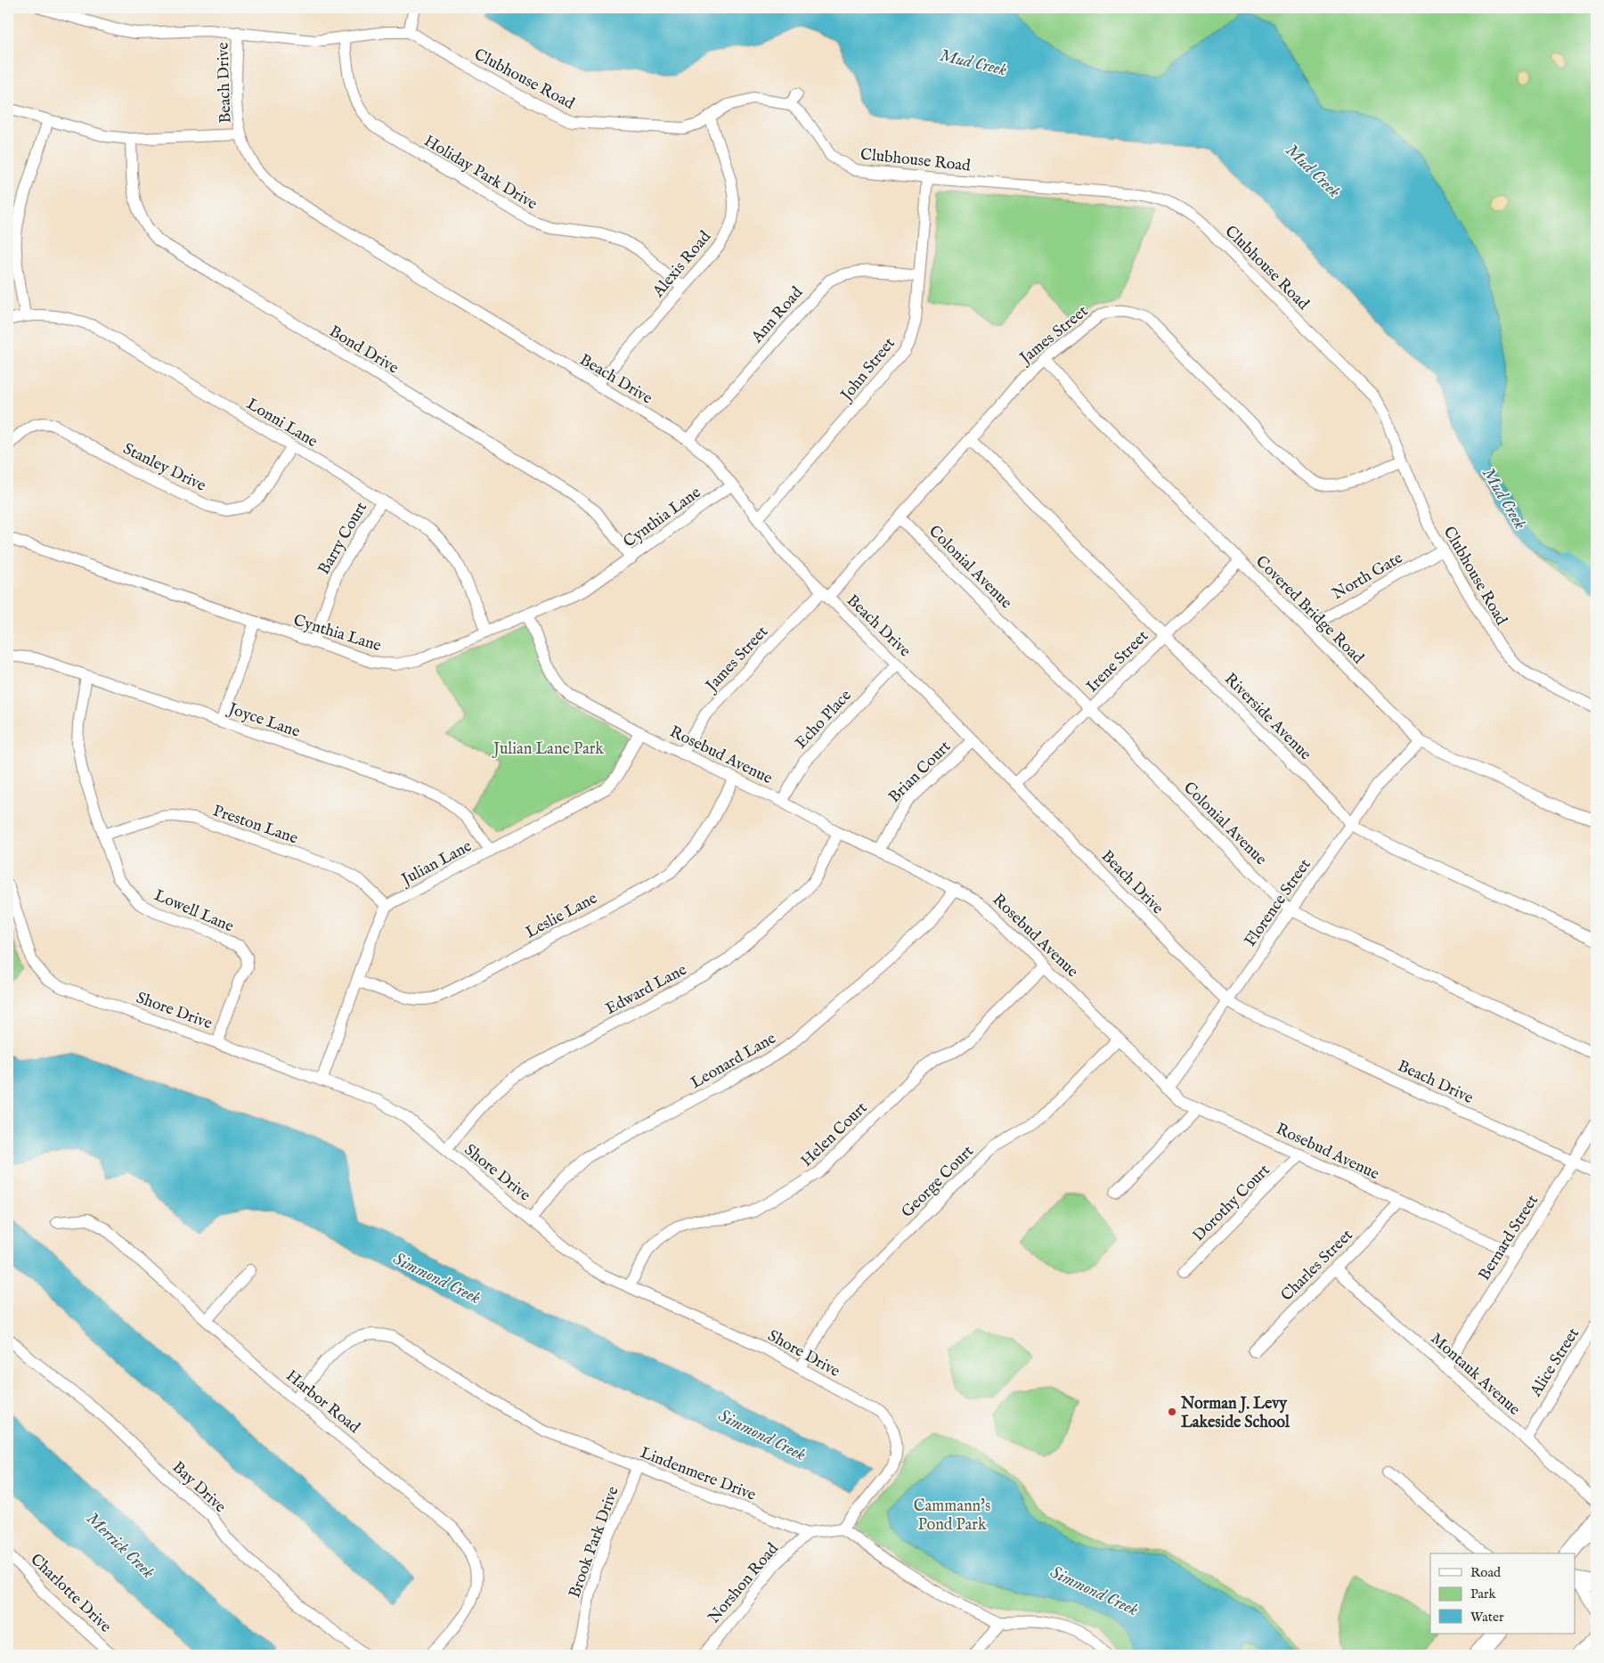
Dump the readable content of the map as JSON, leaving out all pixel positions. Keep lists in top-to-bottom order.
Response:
{
  "streets": {
    "street": [
      "Clubhouse Road",
      "Beach Drive",
      "Holiday Park Drive",
      "Alexis Road",
      "Ann Road",
      "James Street",
      "Bond Drive",
      "John Street",
      "Lonni Lane",
      "Stanley Drive",
      "Cynthia Lane",
      "Barry Court",
      "Colonial Avenue",
      "North Gate",
      "Covered Bridge Road",
      "Irene Street",
      "Riverside Avenue",
      "Echo Place",
      "Joyce Lane",
      "Rosebud Avenue",
      "Brian Court",
      "Preston Lane",
      "Julian Lane",
      "Florence Street",
      "Lowell Lane",
      "Leslie Lane",
      "Edward Lane",
      "Shore Drive",
      "Leonard Lane",
      "Helen Court",
      "George Court",
      "Dorothy Court",
      "Bernard Street",
      "Charles Street",
      "Alice Street",
      "Montauk Avenue",
      "Harbor Road",
      "Lindenmere Drive",
      "Bay Drive",
      "Brook Park Drive",
      "Norshon Road",
      "Charlotte Drive"
    ]
  },
  "crossings": [
    ["Clubhouse Road", "Alexis Road"],
    ["Clubhouse Road", "James Street"],
    ["Clubhouse Road", "John Street"],
    ["Clubhouse Road", "North Gate"],
    ["Beach Drive", "Alexis Road"],
    ["Beach Drive", "Ann Road"],
    ["Beach Drive", "James Street"],
    ["Beach Drive", "John Street"],
    ["Beach Drive", "Cynthia Lane"],
    ["Beach Drive", "Irene Street"],
    ["Beach Drive", "Echo Place"],
    ["Beach Drive", "Brian Court"],
    ["Beach Drive", "Florence Street"],
    ["Beach Drive", "Bernard Street"],
    ["Holiday Park Drive", "Alexis Road"],
    ["Ann Road", "John Street"],
    ["James Street", "Colonial Avenue"],
    ["James Street", "Covered Bridge Road"],
    ["James Street", "Riverside Avenue"],
    ["James Street", "Rosebud Avenue"],
    ["Bond Drive", "Cynthia Lane"],
    ["Lonni Lane", "Stanley Drive"],
    ["Lonni Lane", "Cynthia Lane"],
    ["Lonni Lane", "Barry Court"],
    ["Cynthia Lane", "Barry Court"],
    ["Cynthia Lane", "Rosebud Avenue"],
    ["Colonial Avenue", "Irene Street"],
    ["Colonial Avenue", "Florence Street"],
    ["North Gate", "Covered Bridge Road"],
    ["Covered Bridge Road", "Irene Street"],
    ["Covered Bridge Road", "Florence Street"],
    ["Irene Street", "Riverside Avenue"],
    ["Riverside Avenue", "Florence Street"],
    ["Echo Place", "Rosebud Avenue"],
    ["Joyce Lane", "Julian Lane"],
    ["Joyce Lane", "Lowell Lane"],
    ["Rosebud Avenue", "Brian Court"],
    ["Rosebud Avenue", "Julian Lane"],
    ["Rosebud Avenue", "Florence Street"],
    ["Rosebud Avenue", "Leslie Lane"],
    ["Rosebud Avenue", "Edward Lane"],
    ["Rosebud Avenue", "Leonard Lane"],
    ["Rosebud Avenue", "Helen Court"],
    ["Rosebud Avenue", "George Court"],
    ["Rosebud Avenue", "Dorothy Court"],
    ["Rosebud Avenue", "Bernard Street"],
    ["Rosebud Avenue", "Charles Street"],
    ["Preston Lane", "Julian Lane"],
    ["Preston Lane", "Lowell Lane"],
    ["Lowell Lane", "Shore Drive"],
    ["Edward Lane", "Shore Drive"],
    ["Shore Drive", "Leonard Lane"],
    ["Shore Drive", "Helen Court"],
    ["Shore Drive", "George Court"],
    ["Shore Drive", "Lindenmere Drive"],
    ["Bernard Street", "Montauk Avenue"],
    ["Charles Street", "Montauk Avenue"],
    ["Alice Street", "Montauk Avenue"],
    ["Harbor Road", "Lindenmere Drive"],
    ["Lindenmere Drive", "Brook Park Drive"],
    ["Lindenmere Drive", "Norshon Road"]
  ],
  "water": ["Mud Creek", "Simmond Creek", "Merrick Creek"],
  "parks": ["Julian Lane Park", "Cammann's Pond Park"],
  "places": ["Norman J. Levy Lakeside School"],
  "legend": ["Road", "Park", "Water"]
}
